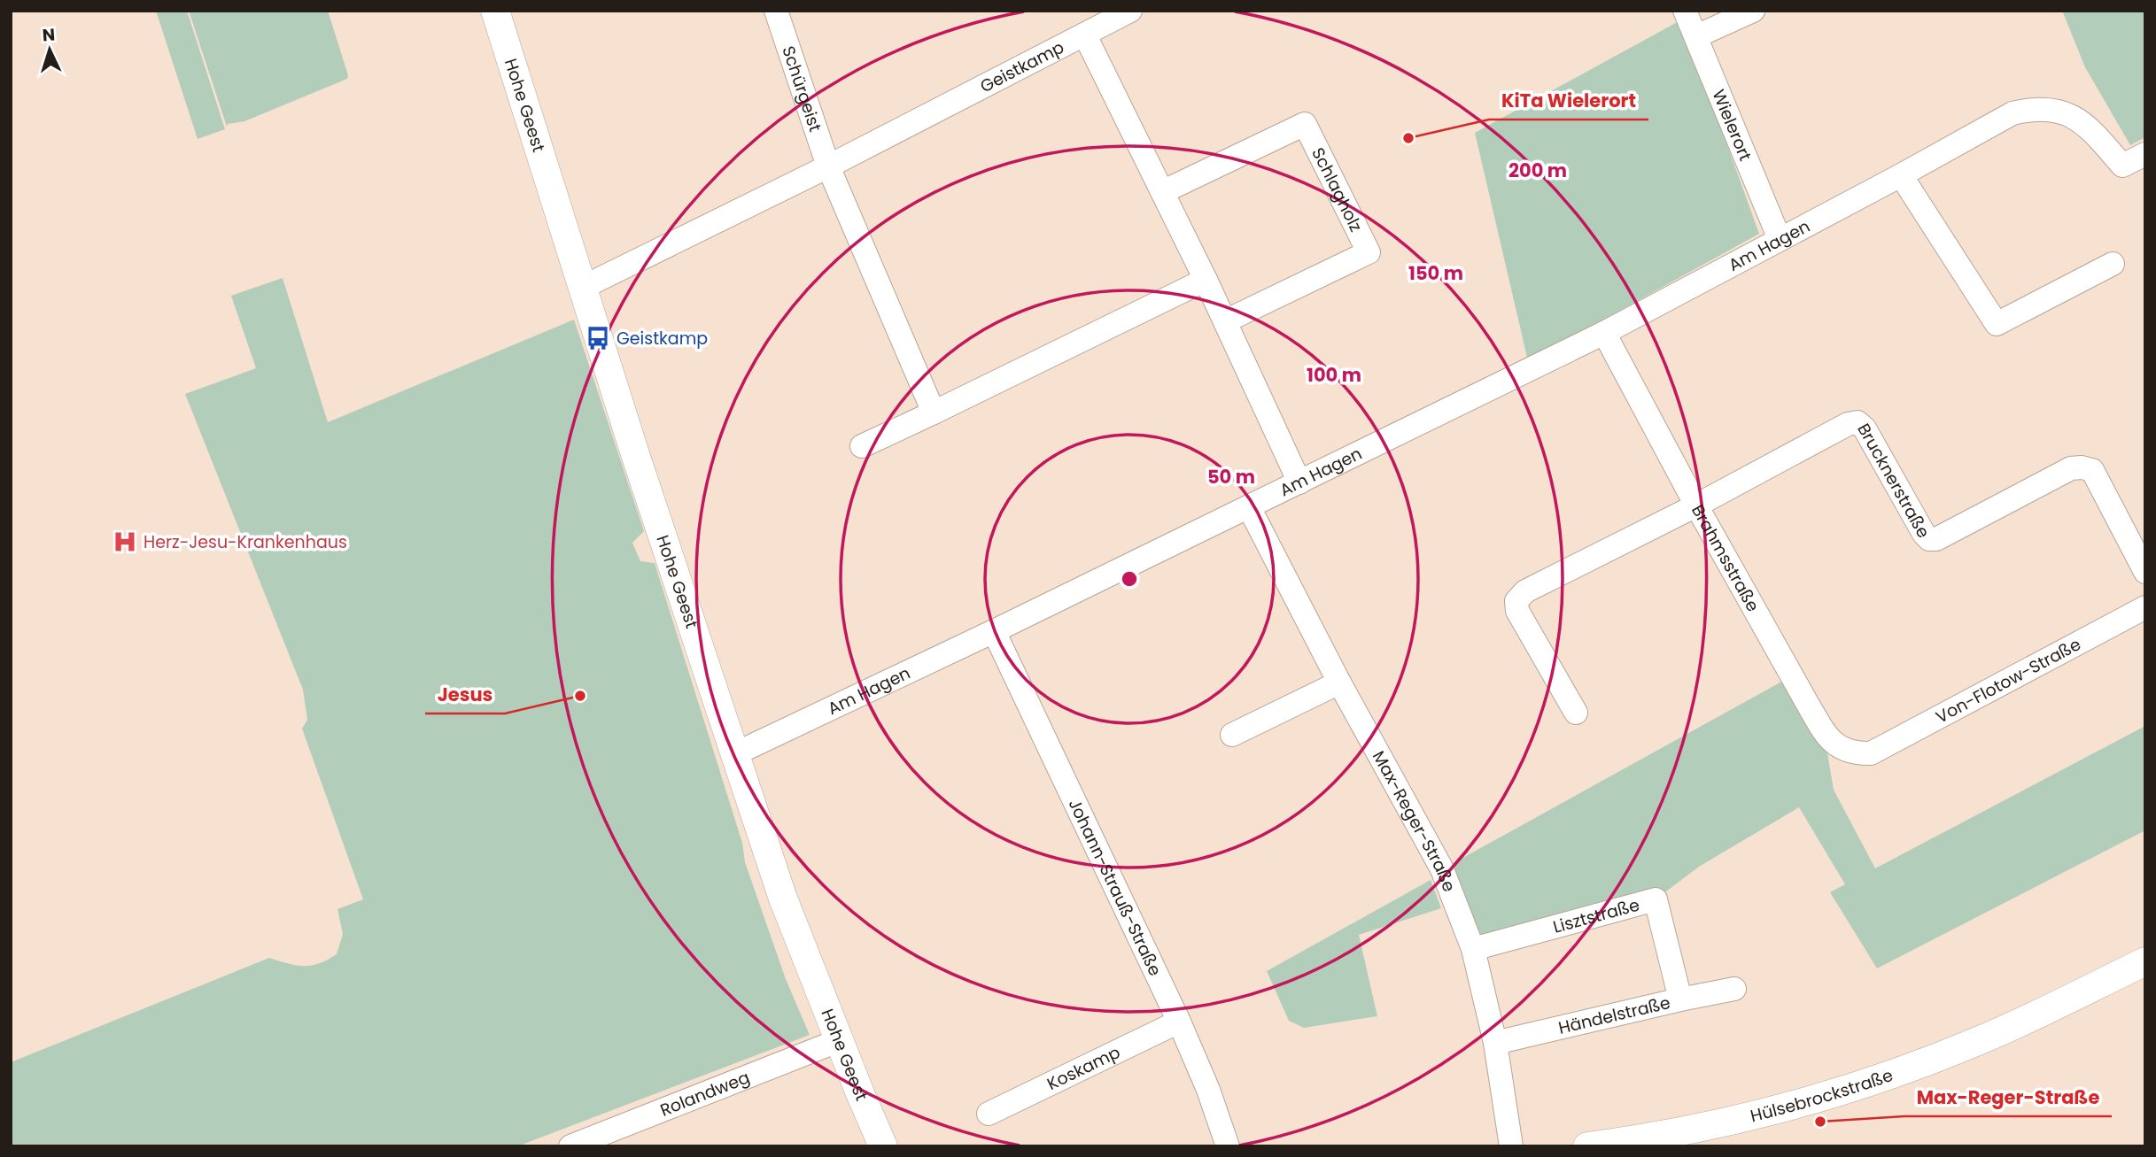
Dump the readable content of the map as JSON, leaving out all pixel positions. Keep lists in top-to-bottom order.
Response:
{
  "streets": {
    "street": [
      "Geistkamp",
      "Schürgeist",
      "Hohe Geest",
      "Wielerort",
      "Schlagholz",
      "Am Hagen",
      "Brucknerstraße",
      "Brahmsstraße",
      "Von-Flotow-Straße",
      "Max-Reger-Straße",
      "Johann-Strauß-Straße",
      "Lisztstraße",
      "Händelstraße",
      "Koskamp",
      "Rolandweg",
      "Hülsebrockstraße"
    ]
  },
  "crossings": [
    ["Geistkamp", "Schürgeist"],
    ["Geistkamp", "Hohe Geest"],
    ["Hohe Geest", "Am Hagen"],
    ["Hohe Geest", "Rolandweg"],
    ["Wielerort", "Am Hagen"],
    ["Am Hagen", "Brahmsstraße"],
    ["Am Hagen", "Max-Reger-Straße"],
    ["Am Hagen", "Johann-Strauß-Straße"],
    ["Brucknerstraße", "Brahmsstraße"],
    ["Brahmsstraße", "Von-Flotow-Straße"],
    ["Max-Reger-Straße", "Lisztstraße"],
    ["Max-Reger-Straße", "Händelstraße"],
    ["Johann-Strauß-Straße", "Koskamp"],
    ["Lisztstraße", "Händelstraße"]
  ],
  "places": {
    "other": ["KiTa Wielerort", "Jesus", "Max-Reger-Straße"],
    "bus stop": ["Geistkamp"],
    "hospital": ["Herz-Jesu-Krankenhaus"]
  },
  "north": "top",
  "rings": [
    "200 m",
    "150 m",
    "100 m",
    "50 m"
  ]
}
